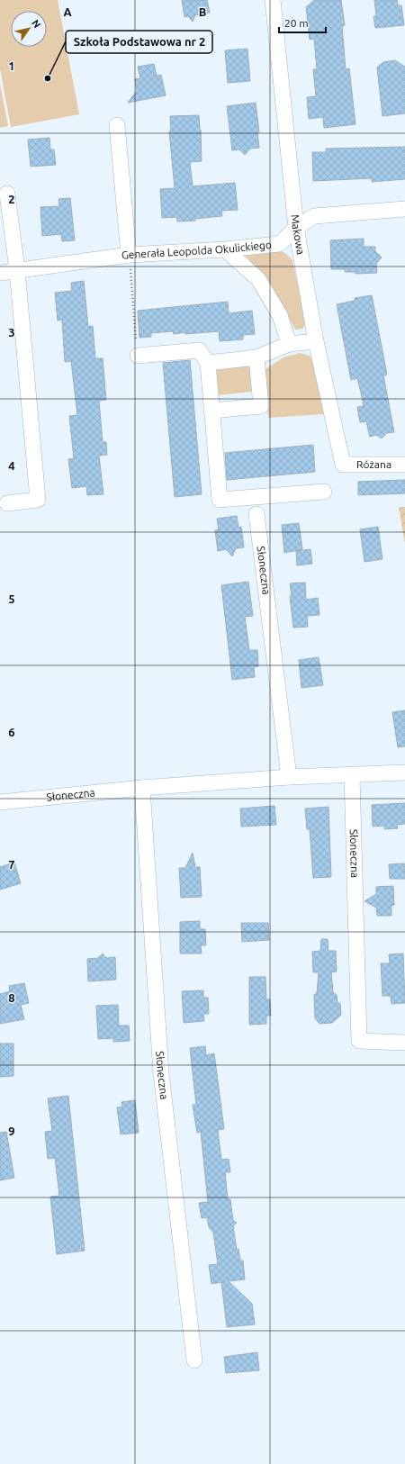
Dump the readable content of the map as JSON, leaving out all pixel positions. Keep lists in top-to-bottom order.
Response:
{
  "streets": {
    "street": [
      "Makowa",
      "Generała Leopolda Okulickiego",
      "Różana",
      "Słoneczna"
    ]
  },
  "crossings": [
    ["Makowa", "Generała Leopolda Okulickiego"],
    ["Makowa", "Różana"]
  ],
  "places": ["Szkoła Podstawowa nr 2"],
  "scale_bar": "20 m",
  "north": "top right",
  "grid": {
    "columns": ["A", "B"],
    "rows": [
      "1",
      "2",
      "3",
      "4",
      "5",
      "6",
      "7",
      "8",
      "9"
    ]
  }
}
